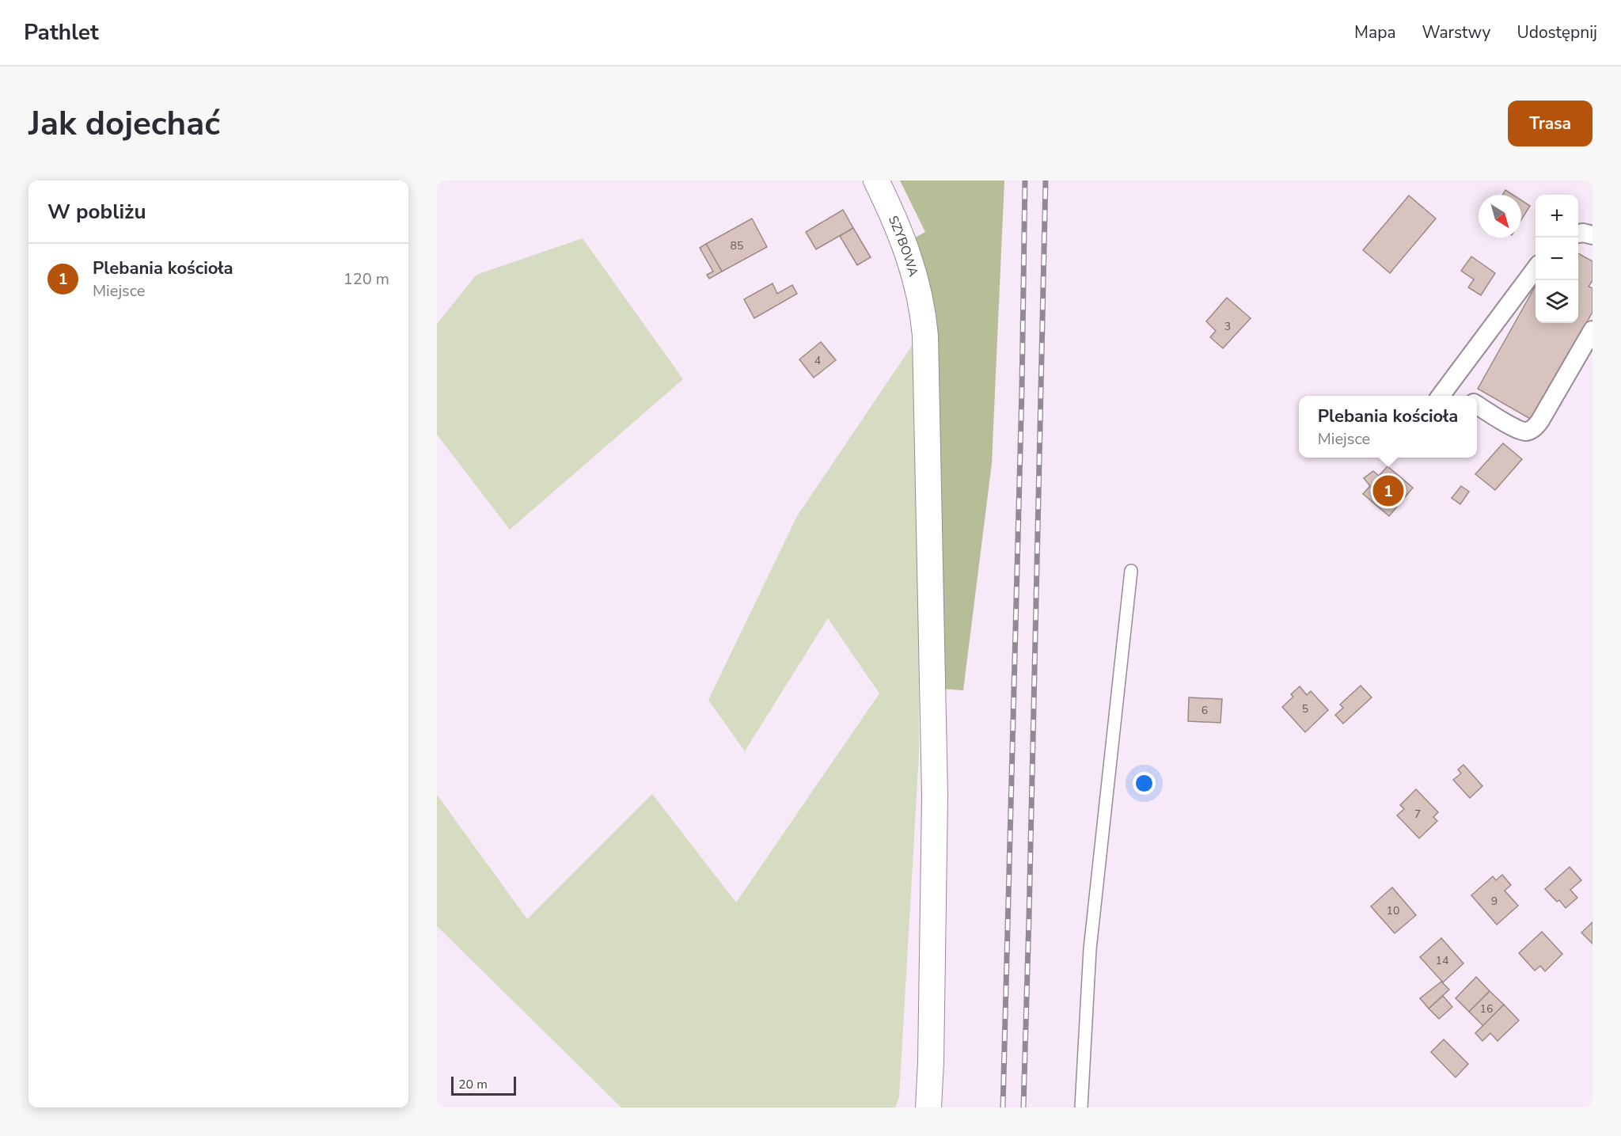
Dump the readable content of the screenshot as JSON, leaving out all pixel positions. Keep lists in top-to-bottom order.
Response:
{
  "streets": {
    "street": ["SZYBOWA"]
  },
  "house_numbers": [
    "85",
    "3",
    "4",
    "5",
    "6",
    "7",
    "9",
    "10",
    "14",
    "16"
  ],
  "scale_bar": "20 m",
  "north": "bottom right",
  "page": {
    "header": "Pathlet",
    "nav": ["Mapa", "Warstwy", "Udostępnij"],
    "buttons": "Trasa",
    "title": "Jak dojechać",
    "heading": "W pobliżu",
    "map_buttons": ["+", "−"],
    "list": [
      {
        "mark": "1",
        "name": "Plebania kościoła",
        "note": "Miejsce",
        "value": "120 m"
      }
    ],
    "popup": ["Plebania kościoła", "Miejsce"],
    "pins": "1",
    "scale": "20 m"
  }
}
